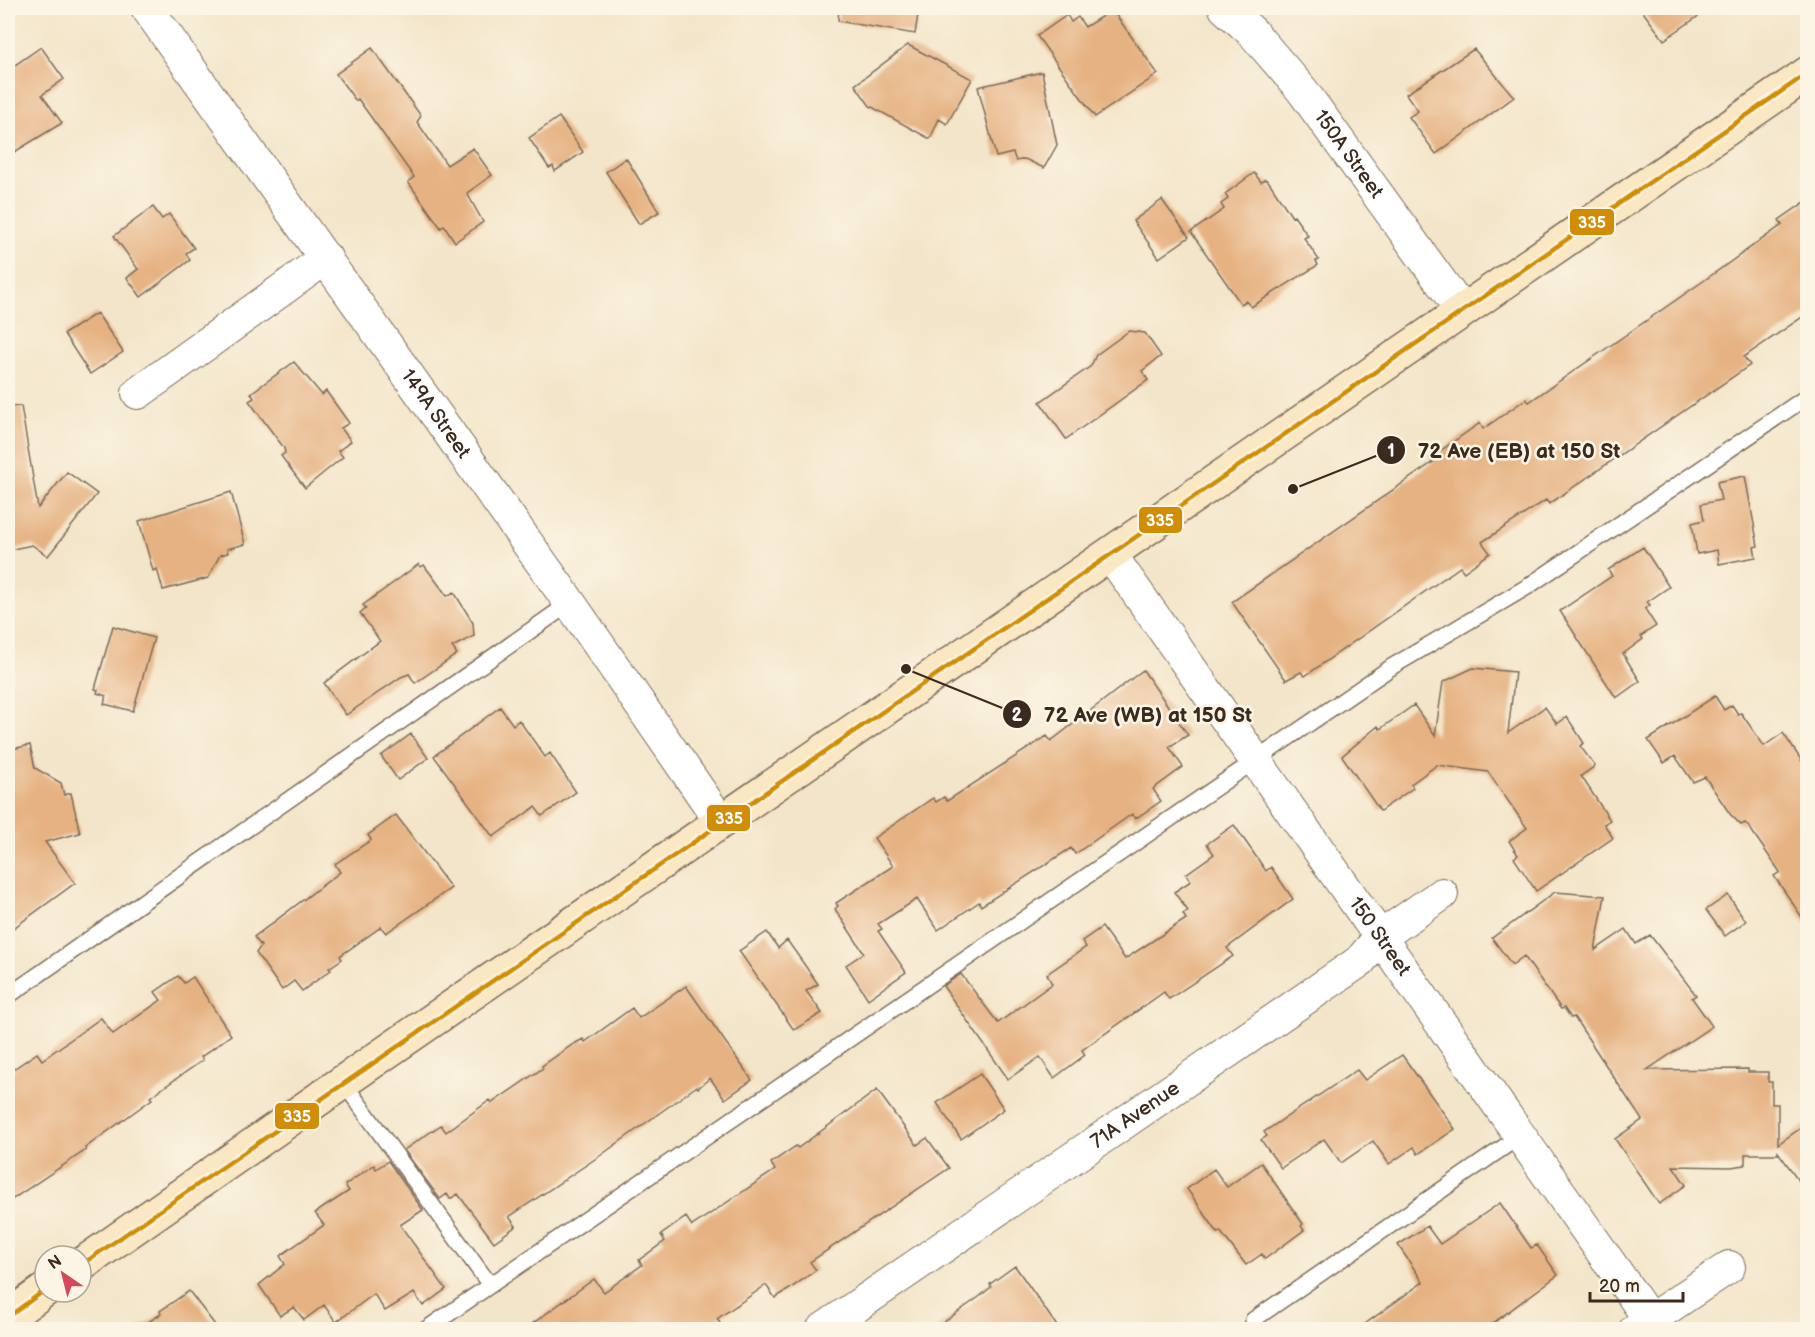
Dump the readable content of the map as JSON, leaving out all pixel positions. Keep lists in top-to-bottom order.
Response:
{
  "streets": {
    "street": [
      "150A Street",
      "149A Street",
      "150 Street",
      "71A Avenue"
    ]
  },
  "crossings": [
    ["150 Street", "71A Avenue"]
  ],
  "places": ["72 Ave (EB) at 150 St", "72 Ave (WB) at 150 St"],
  "lines": ["transit line 335"],
  "scale_bar": "20 m",
  "north": "top left"
}
